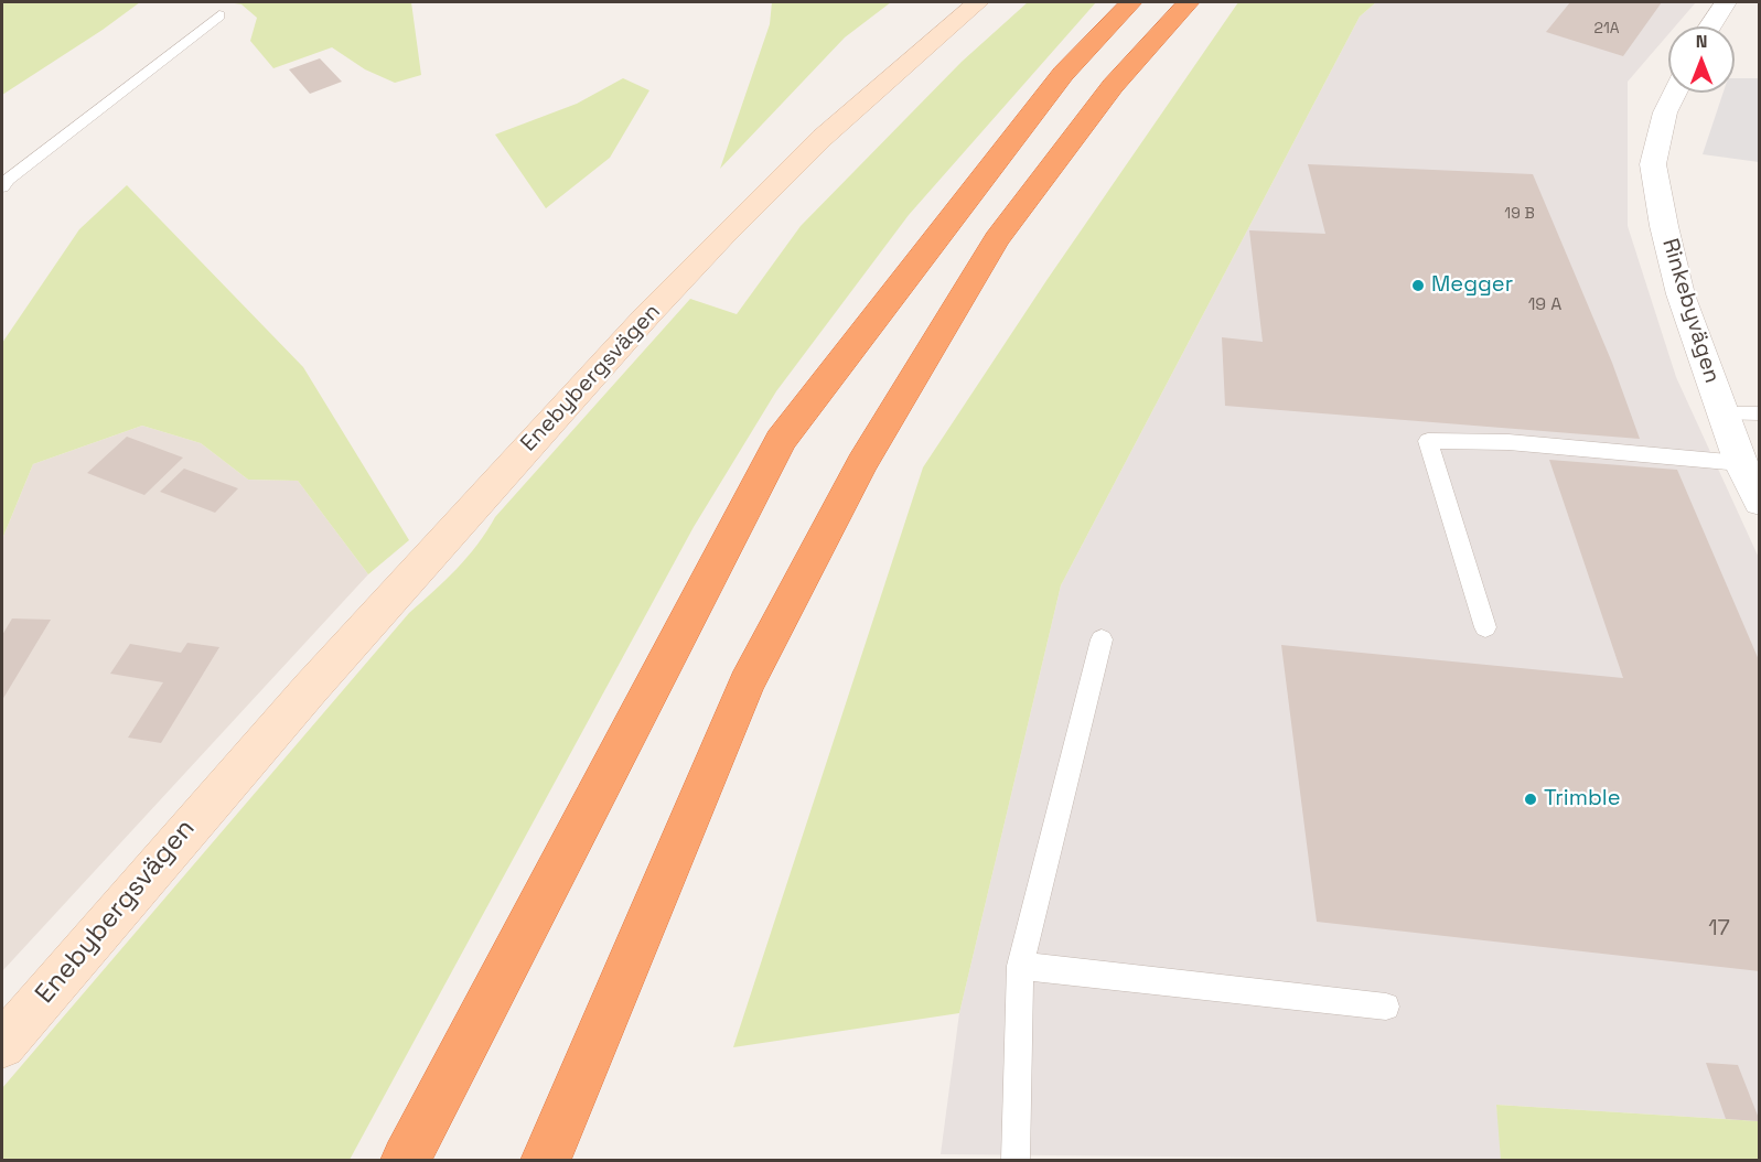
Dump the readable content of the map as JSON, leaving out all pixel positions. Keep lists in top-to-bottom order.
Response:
{
  "streets": {
    "main road": ["Enebybergsvägen"],
    "street": ["Rinkebyvägen"]
  },
  "places": ["Megger", "Trimble"],
  "house_numbers": [
    "21A",
    "19 B",
    "19 A",
    "17"
  ],
  "north": "top"
}
